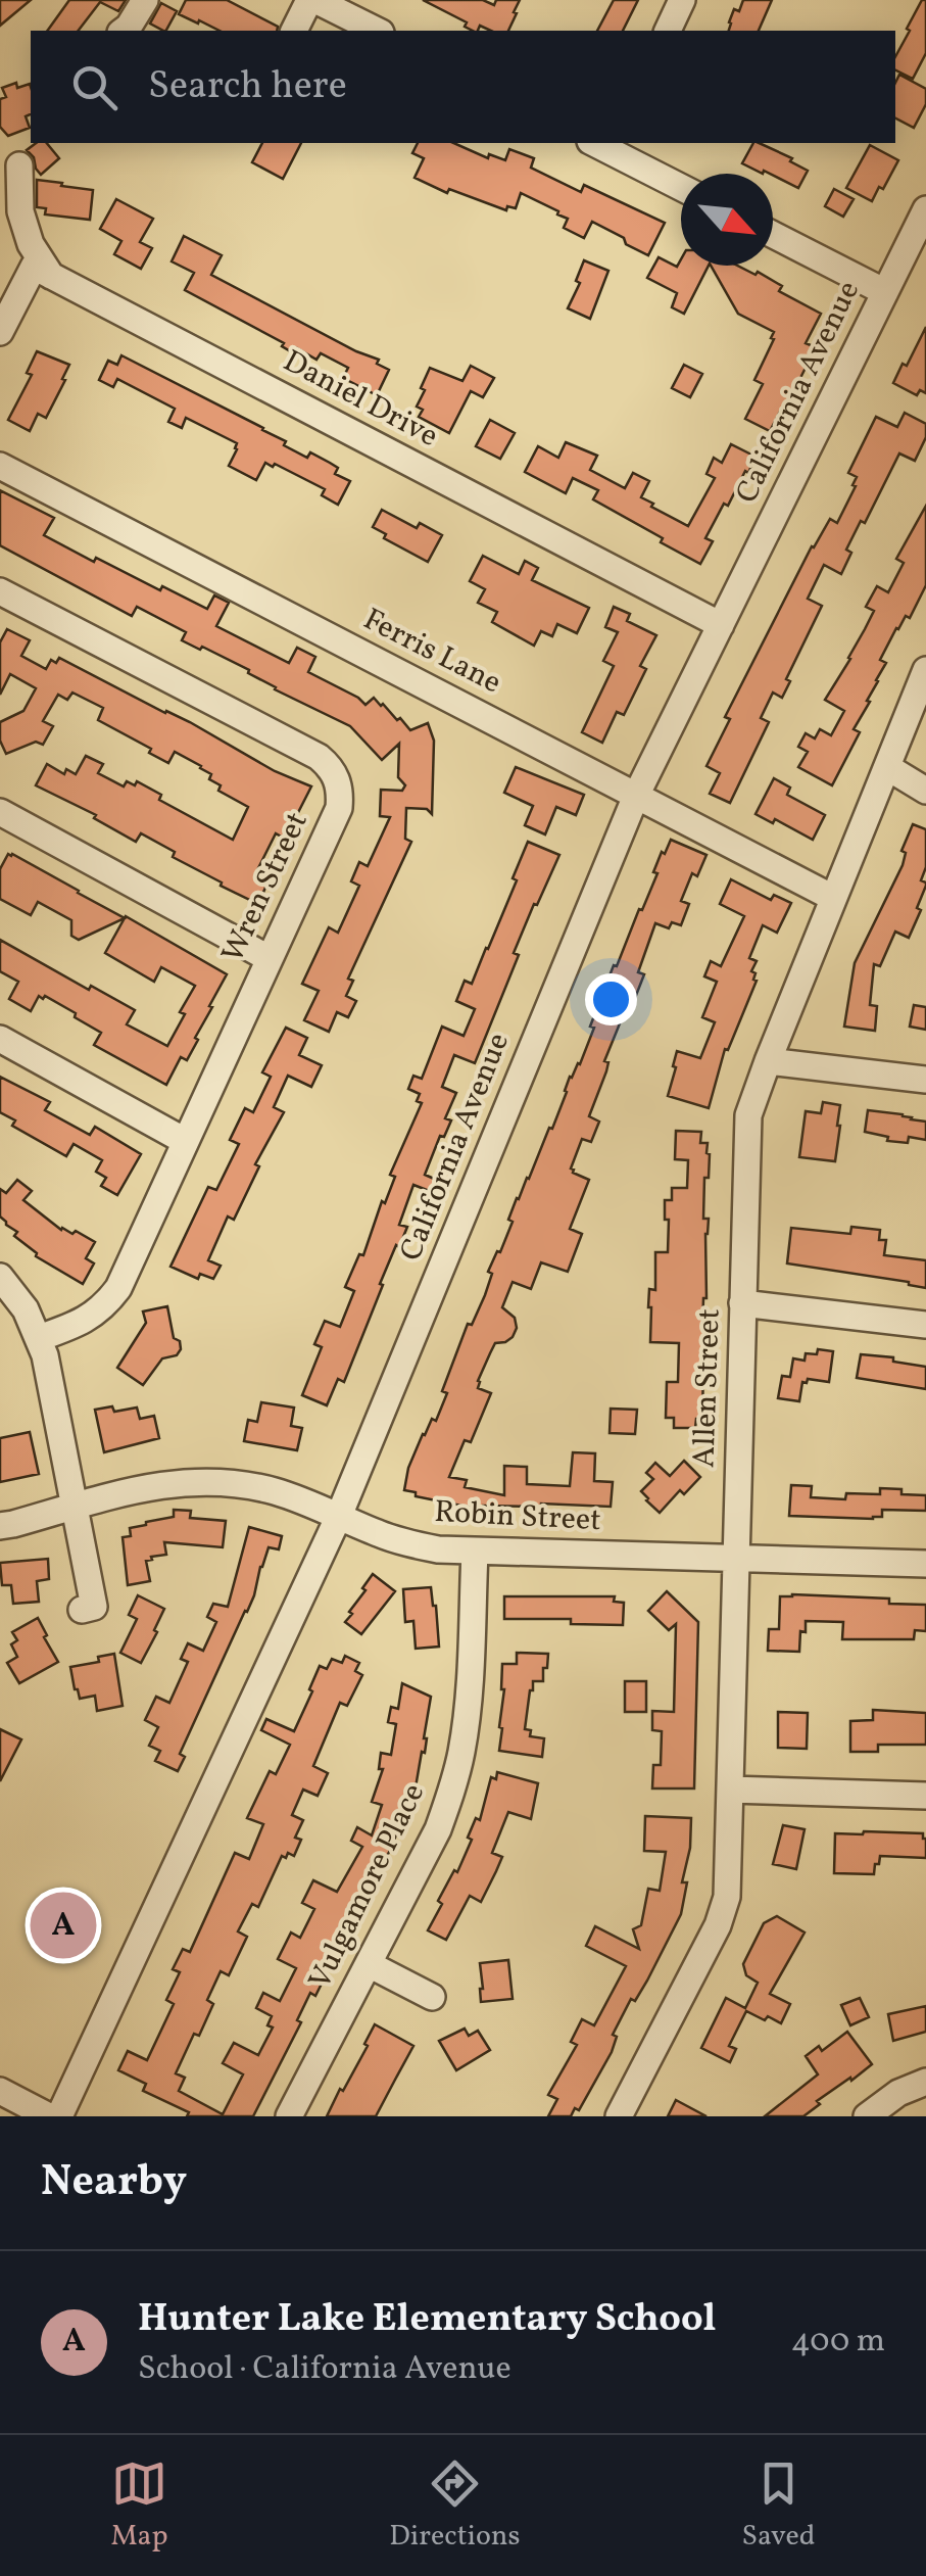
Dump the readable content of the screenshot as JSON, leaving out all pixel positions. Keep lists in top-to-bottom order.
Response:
{
  "streets": {
    "street": [
      "California Avenue",
      "Daniel Drive",
      "Ferris Lane",
      "Wren Street",
      "Allen Street",
      "Robin Street",
      "Vulgamore Place"
    ]
  },
  "crossings": [
    ["California Avenue", "Daniel Drive"],
    ["California Avenue", "Ferris Lane"],
    ["California Avenue", "Robin Street"],
    ["Ferris Lane", "Allen Street"],
    ["Allen Street", "Robin Street"],
    ["Robin Street", "Vulgamore Place"]
  ],
  "north": "bottom right",
  "page": {
    "search": "Search here",
    "pins": "A",
    "heading": "Nearby",
    "list": [
      {
        "mark": "A",
        "name": "Hunter Lake Elementary School",
        "note": "School · California Avenue",
        "value": "400 m"
      }
    ],
    "nav": ["Map", "Directions", "Saved"]
  }
}
